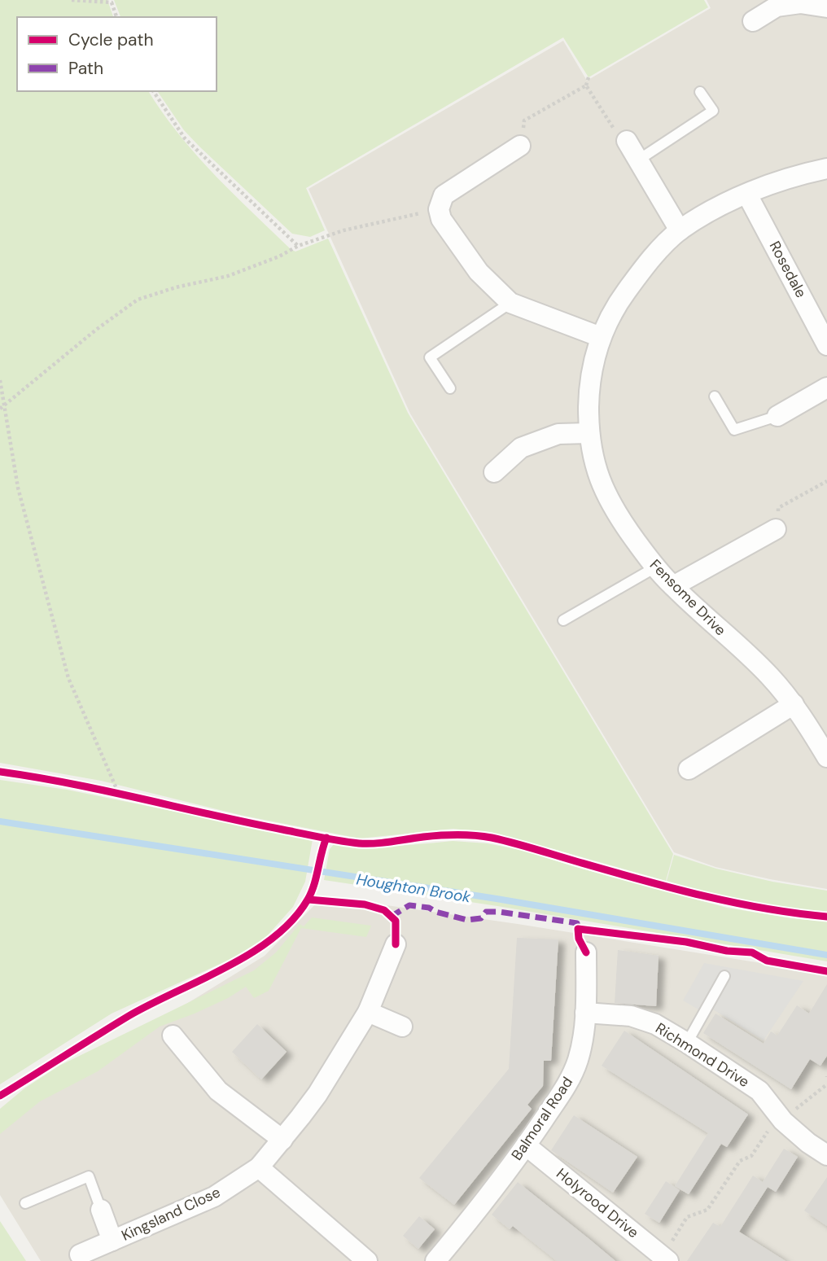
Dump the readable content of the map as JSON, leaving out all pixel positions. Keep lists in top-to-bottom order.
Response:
{
  "streets": {
    "street": [
      "Rosedale",
      "Fensome Drive",
      "Richmond Drive",
      "Balmoral Road",
      "Holyrood Drive",
      "Kingsland Close"
    ]
  },
  "crossings": [
    ["Rosedale", "Fensome Drive"],
    ["Richmond Drive", "Balmoral Road"],
    ["Balmoral Road", "Holyrood Drive"]
  ],
  "water": ["Houghton Brook"],
  "legend": ["Cycle path", "Path"]
}
